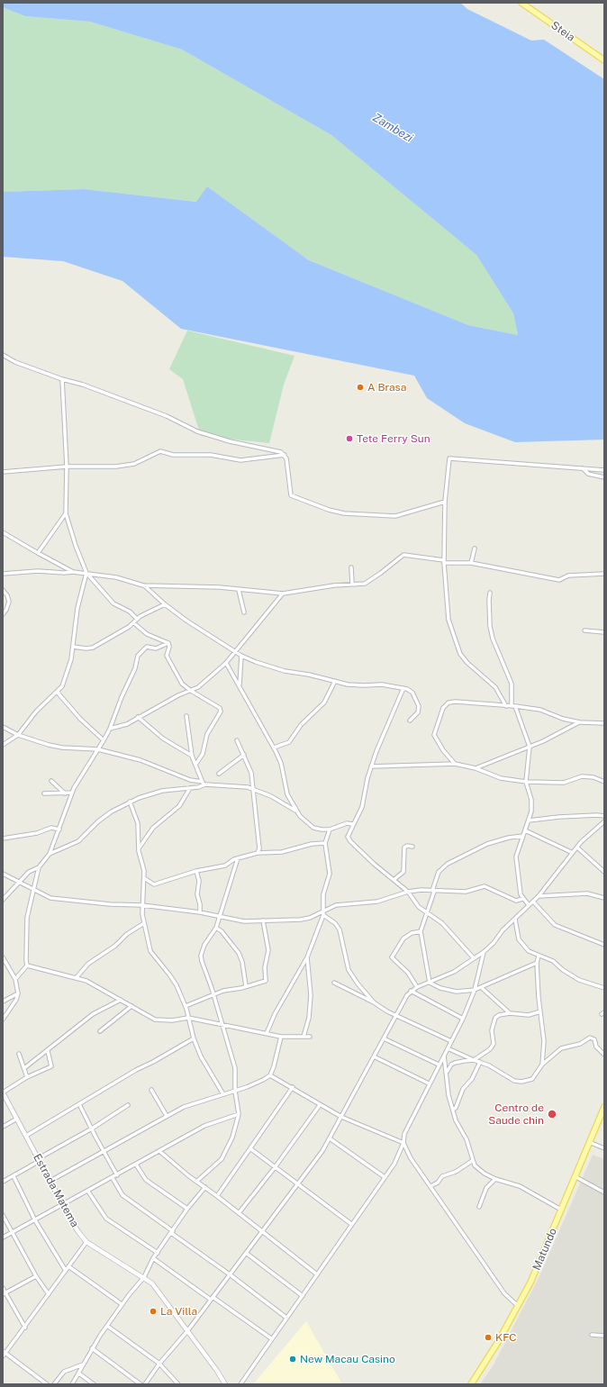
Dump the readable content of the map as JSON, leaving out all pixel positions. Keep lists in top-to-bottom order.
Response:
{
  "streets": {
    "main road": ["Steia", "Matundo"],
    "street": ["Estrada Matema"]
  },
  "water": ["Zambezi"],
  "places": [
    "A Brasa",
    "Tete Ferry Sun",
    "Centro de Saude chin",
    "La Villa",
    "KFC",
    "New Macau Casino"
  ]
}
